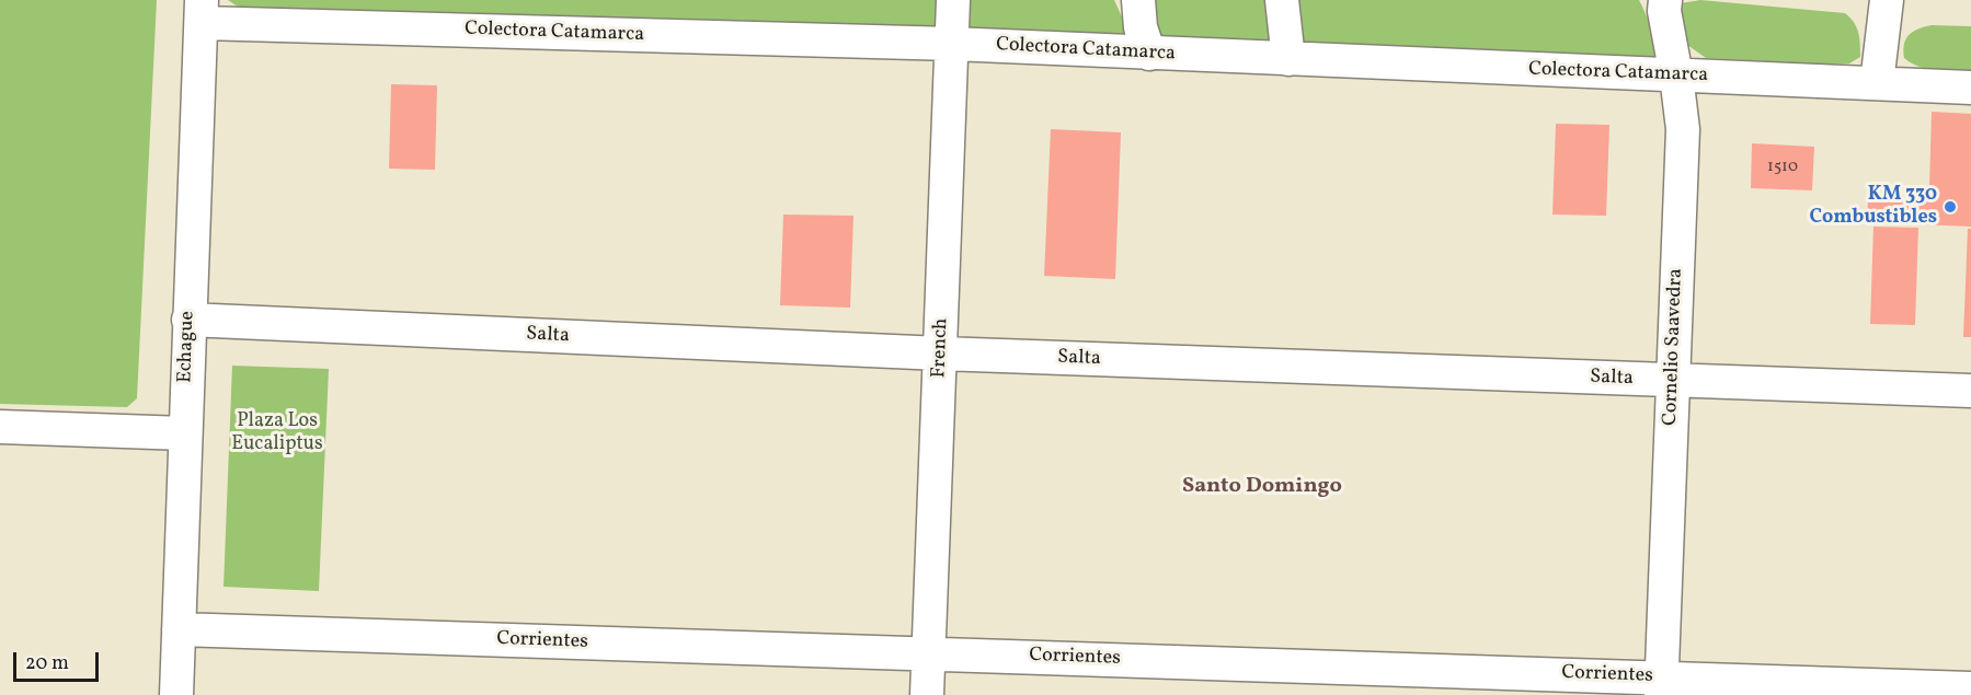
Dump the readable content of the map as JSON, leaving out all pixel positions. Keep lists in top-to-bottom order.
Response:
{
  "streets": {
    "street": [
      "Colectora Catamarca",
      "Salta",
      "Echague",
      "Cornelio Saavedra",
      "French",
      "Corrientes"
    ]
  },
  "crossings": [
    ["Colectora Catamarca", "Echague"],
    ["Colectora Catamarca", "Cornelio Saavedra"],
    ["Colectora Catamarca", "French"],
    ["Salta", "Echague"],
    ["Salta", "Cornelio Saavedra"],
    ["Salta", "French"],
    ["Echague", "Corrientes"],
    ["Cornelio Saavedra", "Corrientes"],
    ["French", "Corrientes"]
  ],
  "districts": ["Santo Domingo"],
  "parks": ["Plaza Los Eucaliptus"],
  "places": ["KM 330 Combustibles"],
  "house_numbers": ["1510"],
  "scale_bar": "20 m"
}
